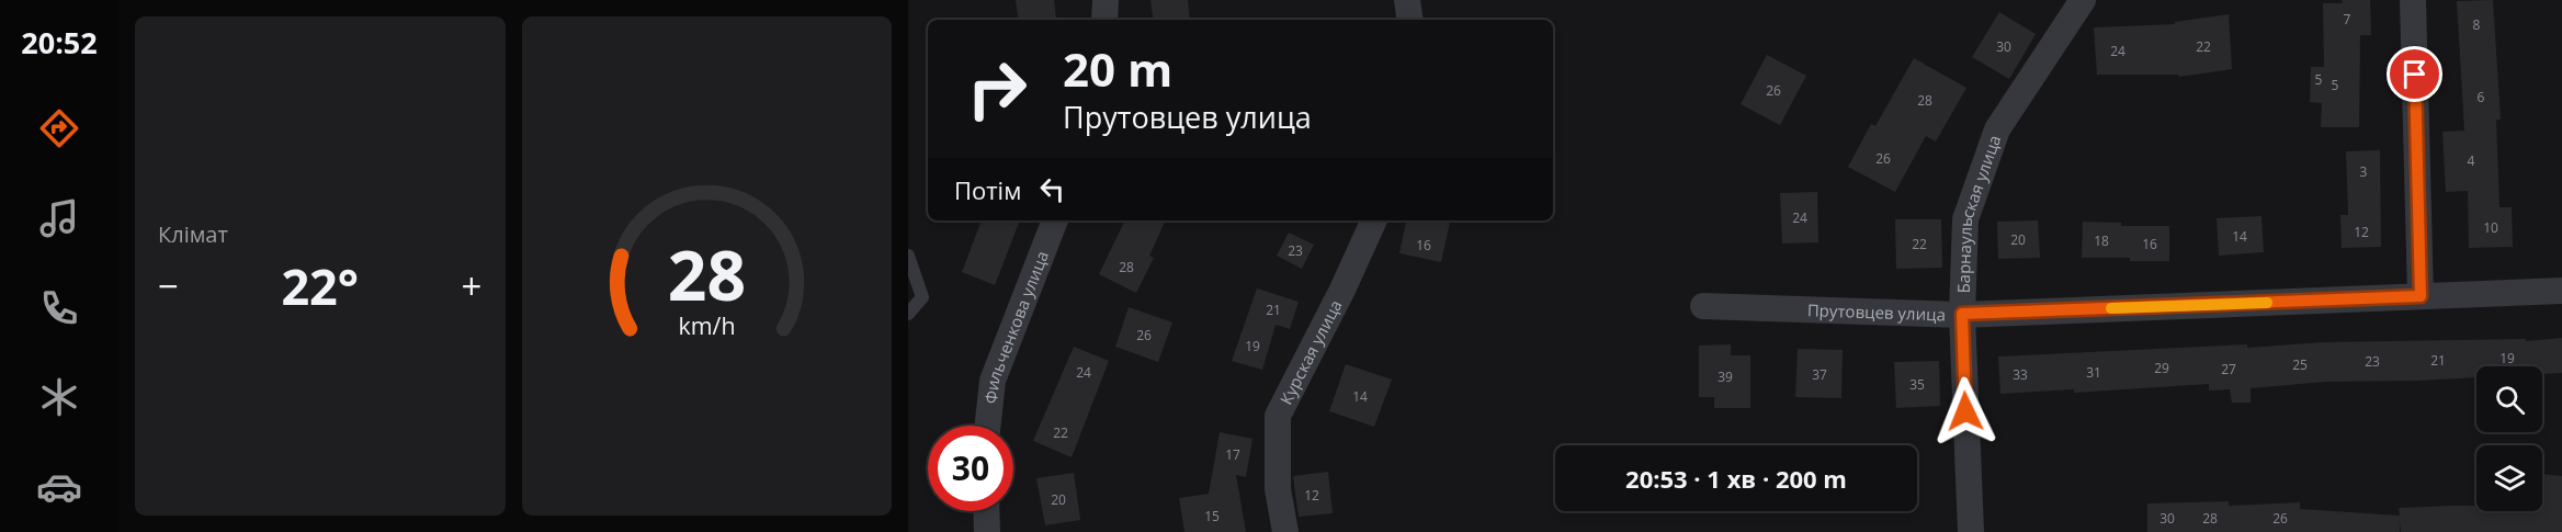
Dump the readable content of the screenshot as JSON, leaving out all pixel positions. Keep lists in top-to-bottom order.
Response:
{
  "streets": {
    "street": [
      "Барнаульская улица",
      "Прутовцев улица",
      "Фильченкова улица",
      "Курская улица"
    ]
  },
  "crossings": [
    ["Барнаульская улица", "Прутовцев улица"]
  ],
  "house_numbers": [
    "7",
    "8",
    "30",
    "22",
    "24",
    "5",
    "5",
    "26",
    "6",
    "28",
    "26",
    "4",
    "3",
    "24",
    "10",
    "12",
    "14",
    "20",
    "18",
    "22",
    "16",
    "16",
    "23",
    "28",
    "21",
    "26",
    "19",
    "19",
    "21",
    "23",
    "25",
    "29",
    "27",
    "24",
    "31",
    "37",
    "33",
    "39",
    "35",
    "14",
    "22",
    "17",
    "12",
    "20",
    "15",
    "30",
    "28",
    "26"
  ],
  "page": {
    "tabs": "20:52",
    "tile": "Клімат",
    "turn": ["20 m", "Прутовцев улица"],
    "then": "Потім",
    "heat": ["−", "22°", "+"],
    "limit": "30",
    "trip": "20:53 · 1 хв · 200 m",
    "gauge": ["28", "km/h"]
  }
}
